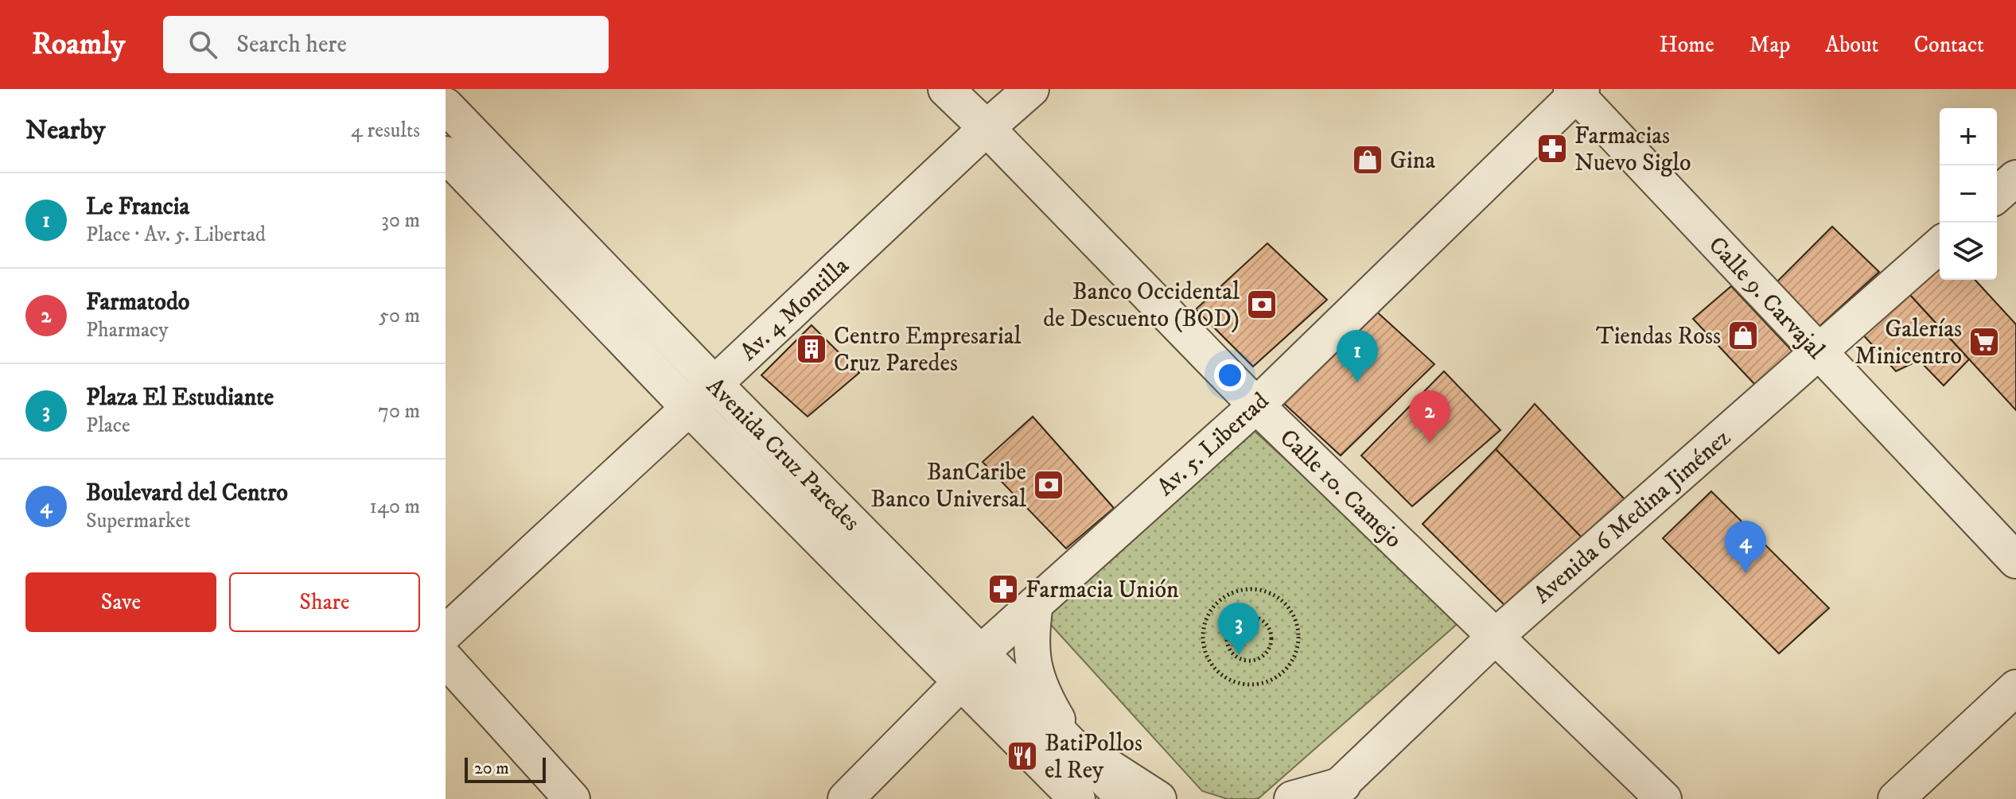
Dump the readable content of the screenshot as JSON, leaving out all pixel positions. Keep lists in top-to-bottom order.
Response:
{
  "streets": {
    "street": [
      "Calle 9. Carvajal",
      "Av. 4 Montilla",
      "Av. 5. Libertad",
      "Avenida Cruz Paredes",
      "Calle 10. Camejo",
      "Avenida 6 Medina Jiménez"
    ]
  },
  "crossings": [
    ["Calle 9. Carvajal", "Av. 5. Libertad"],
    ["Calle 9. Carvajal", "Avenida 6 Medina Jiménez"],
    ["Av. 4 Montilla", "Avenida Cruz Paredes"],
    ["Av. 4 Montilla", "Calle 10. Camejo"],
    ["Av. 5. Libertad", "Avenida Cruz Paredes"],
    ["Av. 5. Libertad", "Calle 10. Camejo"],
    ["Calle 10. Camejo", "Avenida 6 Medina Jiménez"]
  ],
  "places": {
    "pharmacy": ["Farmacias Nuevo Siglo", "Farmacia Unión"],
    "shop": ["Gina", "Tiendas Ross"],
    "bank": ["Banco Occidental de Descuento (BOD)", "BanCaribe Banco Universal"],
    "supermarket": ["Galerías Minicentro"],
    "building": ["Centro Empresarial Cruz Paredes"],
    "restaurant": ["BatiPollos el Rey"]
  },
  "scale_bar": "20 m",
  "page": {
    "header": "Roamly",
    "search": "Search here",
    "nav": [
      "Home",
      "Map",
      "About",
      "Contact"
    ],
    "heading": ["Nearby", "4 results"],
    "map_buttons": ["+", "−"],
    "list": [
      {
        "mark": "1",
        "name": "Le Francia",
        "note": "Place · Av. 5. Libertad",
        "value": "30 m"
      },
      {
        "mark": "2",
        "name": "Farmatodo",
        "note": "Pharmacy",
        "value": "50 m"
      },
      {
        "mark": "3",
        "name": "Plaza El Estudiante",
        "note": "Place",
        "value": "70 m"
      },
      {
        "mark": "4",
        "name": "Boulevard del Centro",
        "note": "Supermarket",
        "value": "140 m"
      }
    ],
    "pins": [
      "1",
      "2",
      "4",
      "3"
    ],
    "buttons": ["Save", "Share"],
    "scale": "20 m"
  }
}
